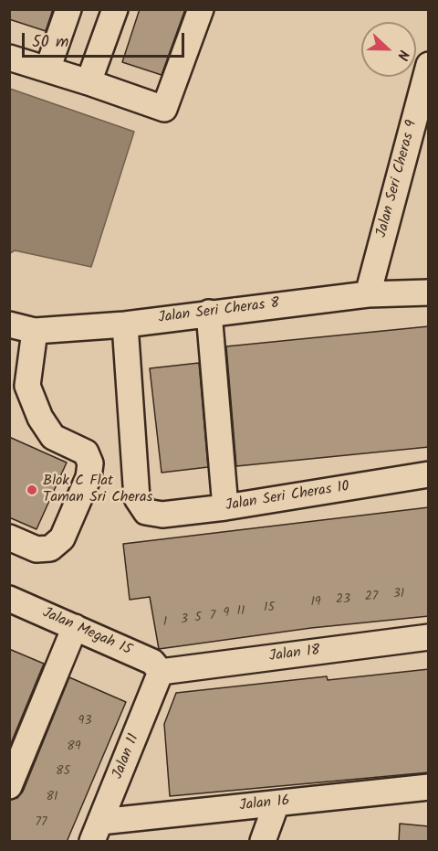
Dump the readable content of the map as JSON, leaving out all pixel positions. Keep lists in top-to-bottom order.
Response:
{
  "streets": {
    "street": [
      "Jalan Seri Cheras 9",
      "Jalan Seri Cheras 8",
      "Jalan Seri Cheras 10",
      "Jalan Megah 15",
      "Jalan 18",
      "Jalan 11",
      "Jalan 16"
    ]
  },
  "crossings": [
    ["Jalan Seri Cheras 9", "Jalan Seri Cheras 8"],
    ["Jalan Seri Cheras 8", "Jalan Seri Cheras 10"],
    ["Jalan Megah 15", "Jalan 18"],
    ["Jalan Megah 15", "Jalan 11"],
    ["Jalan 18", "Jalan 11"],
    ["Jalan 11", "Jalan 16"]
  ],
  "places": ["Blok C Flat Taman Sri Cheras"],
  "house_numbers": [
    "31",
    "27",
    "23",
    "19",
    "15",
    "11",
    "9",
    "7",
    "5",
    "3",
    "1",
    "93",
    "89",
    "85",
    "81",
    "77"
  ],
  "scale_bar": "50 m",
  "north": "right"
}
